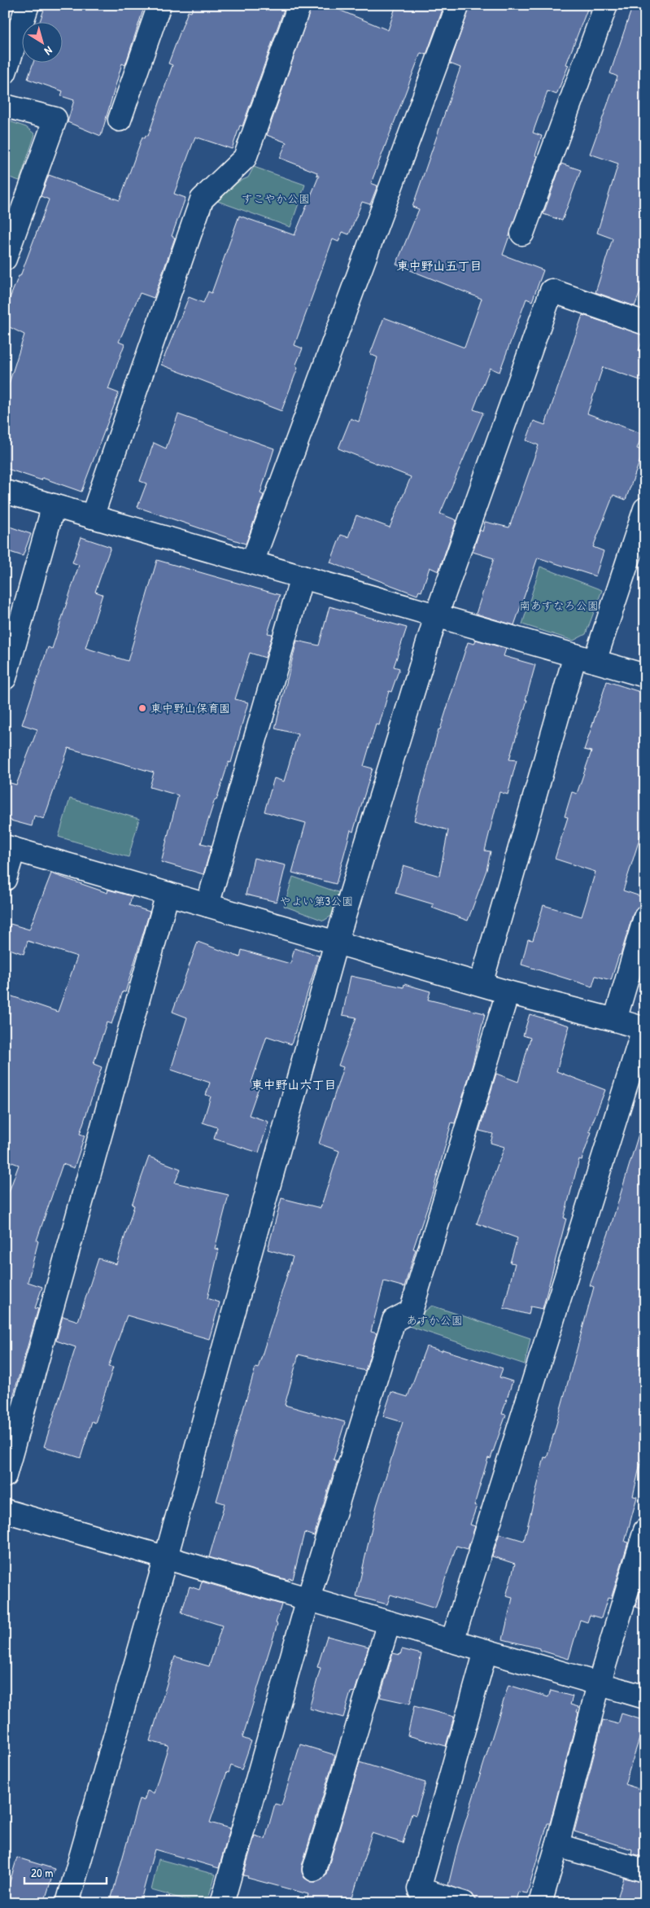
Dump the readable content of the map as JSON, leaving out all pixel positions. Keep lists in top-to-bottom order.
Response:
{
  "districts": ["東中野山五丁目", "東中野山六丁目"],
  "parks": [
    "すこやか公園",
    "南あすなろ公園",
    "やよい第3公園",
    "あすか公園"
  ],
  "places": ["東中野山保育園"],
  "scale_bar": "20 m",
  "north": "bottom right"
}
